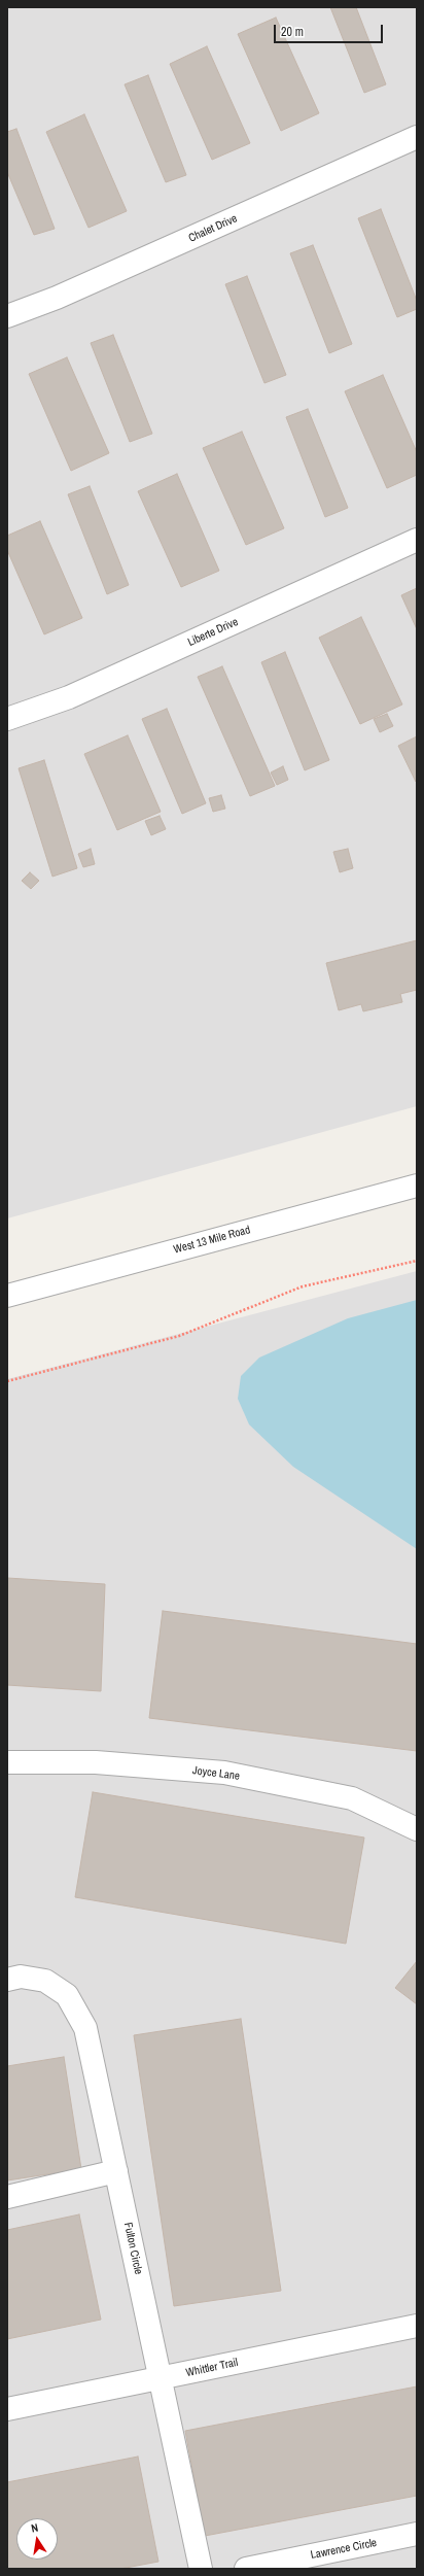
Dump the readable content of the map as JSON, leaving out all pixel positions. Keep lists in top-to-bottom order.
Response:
{
  "streets": {
    "street": [
      "Chalet Drive",
      "Liberte Drive",
      "West 13 Mile Road",
      "Joyce Lane",
      "Fulton Circle",
      "Whittler Trail",
      "Lawrence Circle"
    ]
  },
  "crossings": [
    ["Fulton Circle", "Whittler Trail"]
  ],
  "scale_bar": "20 m",
  "north": "top"
}
